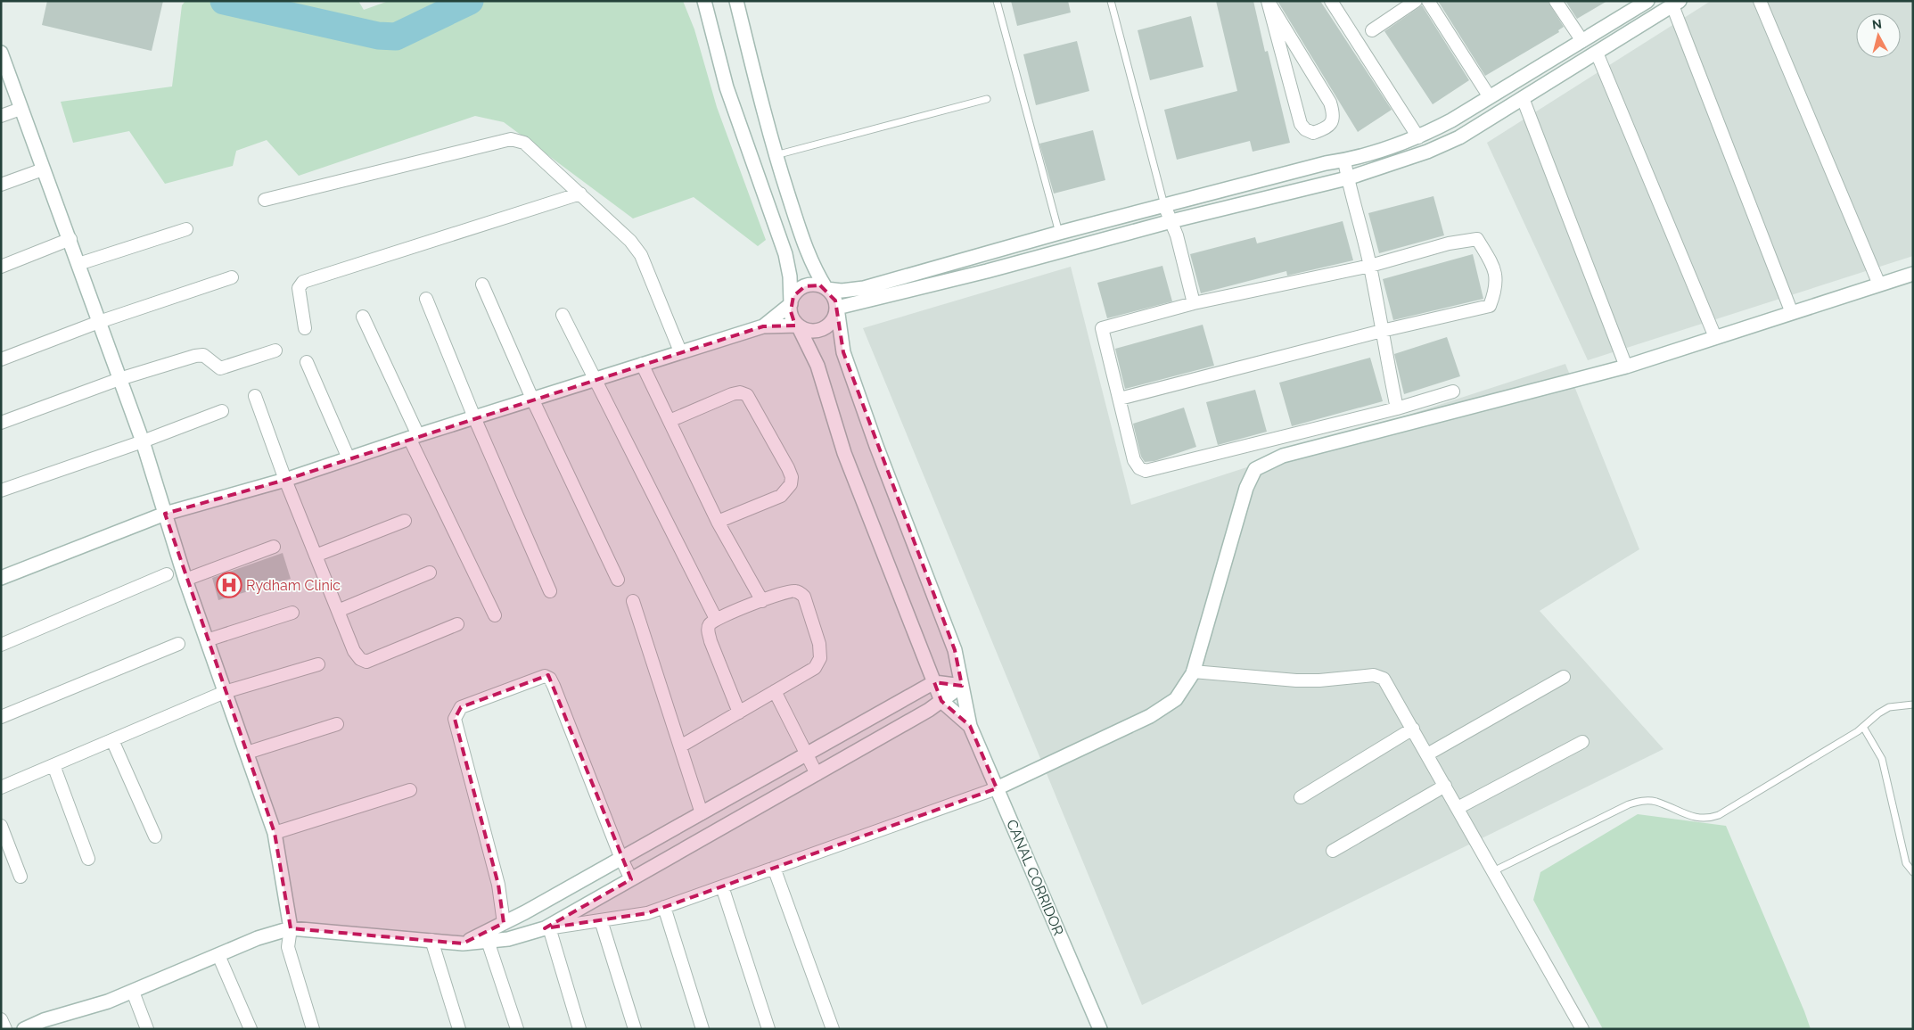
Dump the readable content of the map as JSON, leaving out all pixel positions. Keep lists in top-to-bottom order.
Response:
{
  "streets": {
    "street": ["CANAL CORRIDOR"]
  },
  "places": {
    "hospital": ["Rydham Clinic"]
  },
  "north": "top"
}
